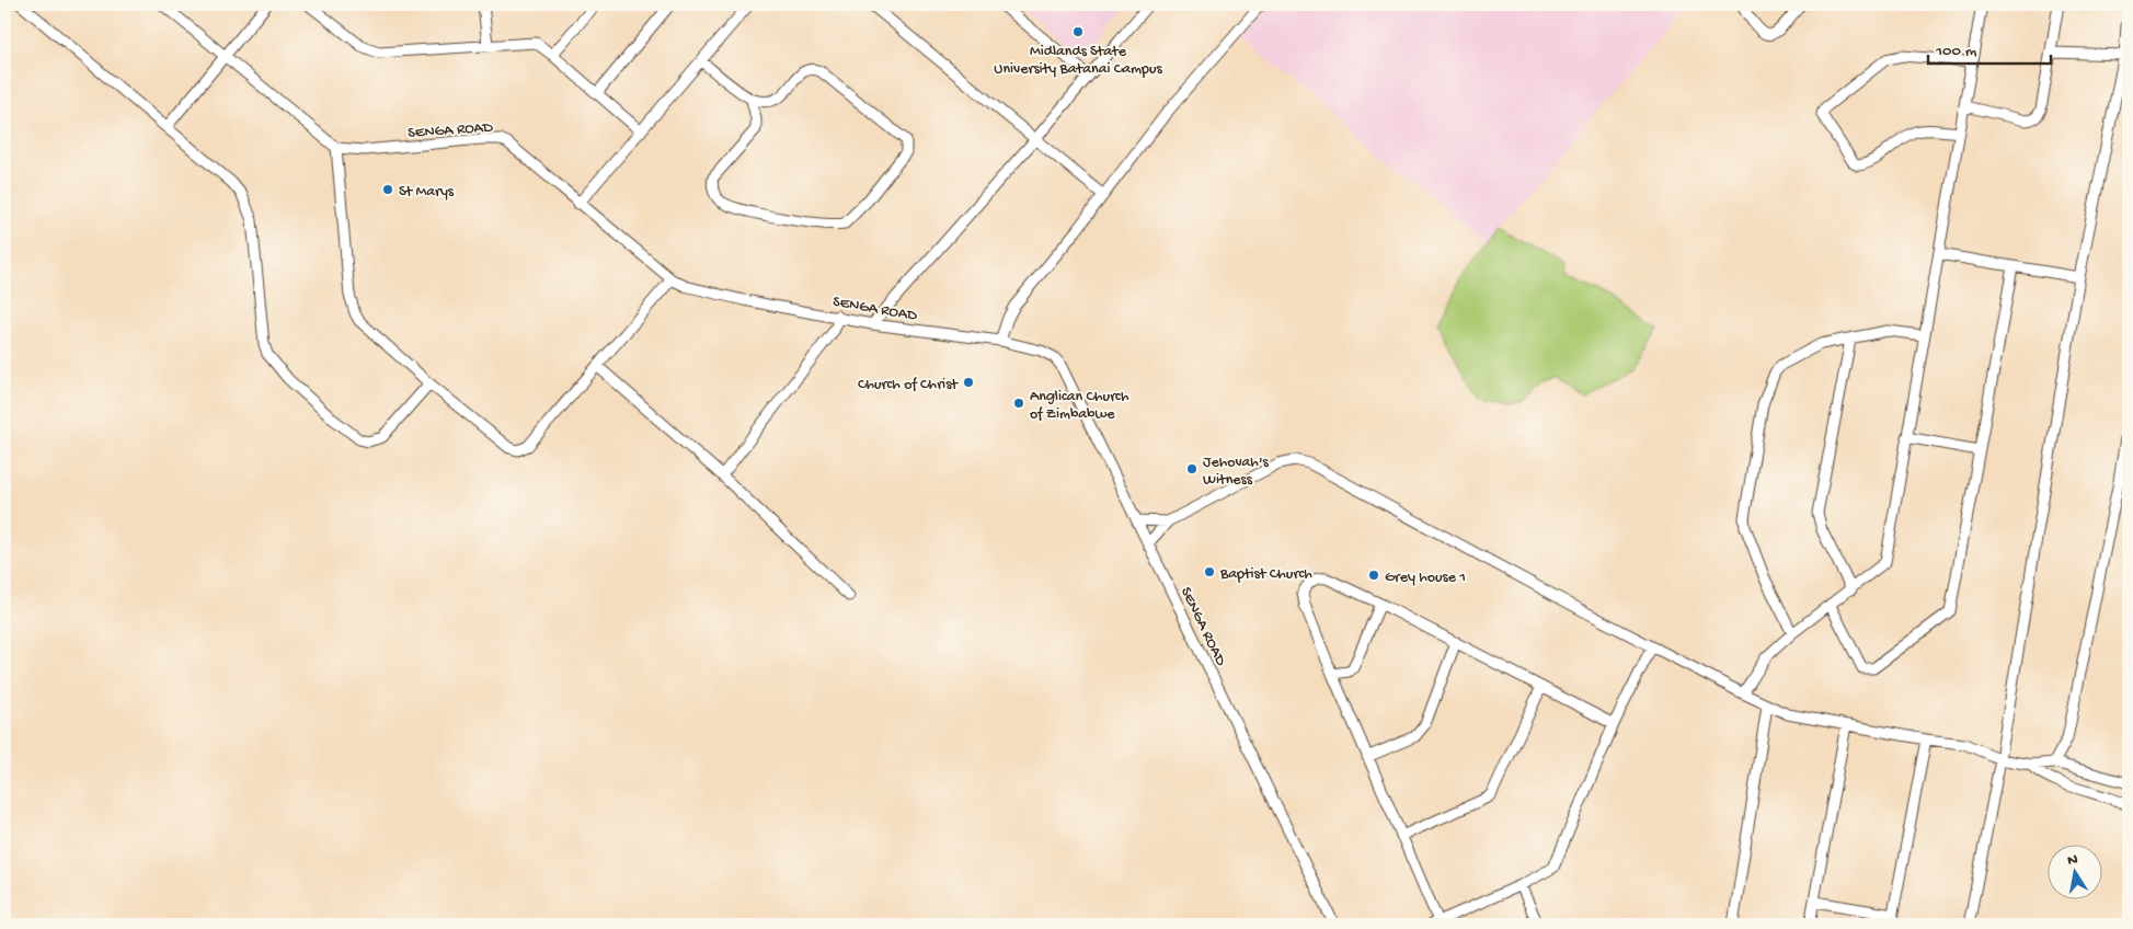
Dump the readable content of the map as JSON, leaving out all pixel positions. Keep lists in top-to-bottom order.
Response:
{
  "streets": {
    "street": ["SENGA ROAD"]
  },
  "places": [
    "Midlands State University Batanai Campus",
    "St Marys",
    "Church of Christ",
    "Anglican Church of Zimbabwe",
    "Jehovah's Witness",
    "Baptist Church",
    "Grey house 1"
  ],
  "scale_bar": "100 m",
  "north": "top"
}
